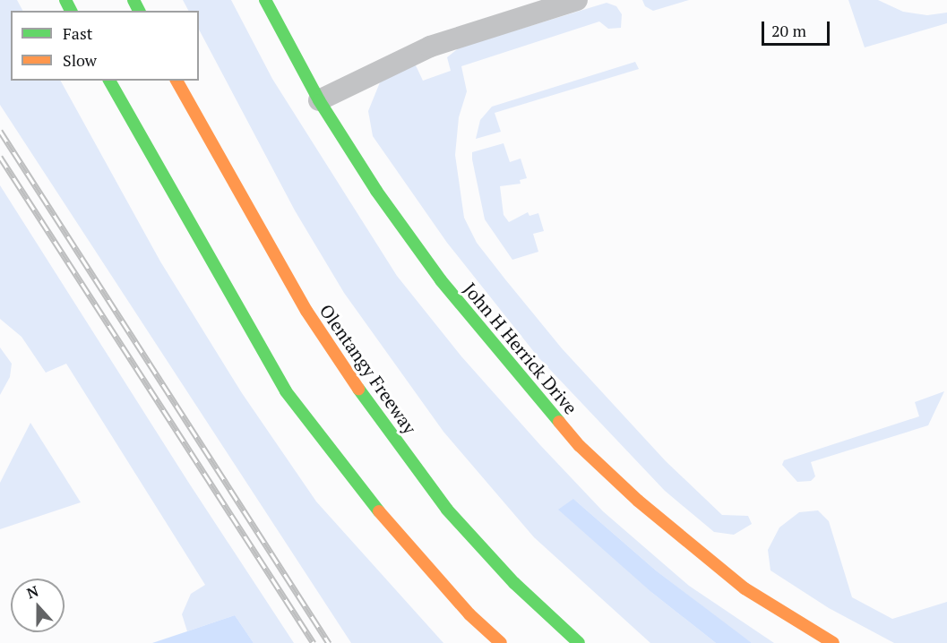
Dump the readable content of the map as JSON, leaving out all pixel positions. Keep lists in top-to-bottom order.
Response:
{
  "streets": {
    "main road": ["John H Herrick Drive", "Olentangy Freeway"]
  },
  "legend": ["Fast", "Slow"],
  "scale_bar": "20 m",
  "north": "top"
}
